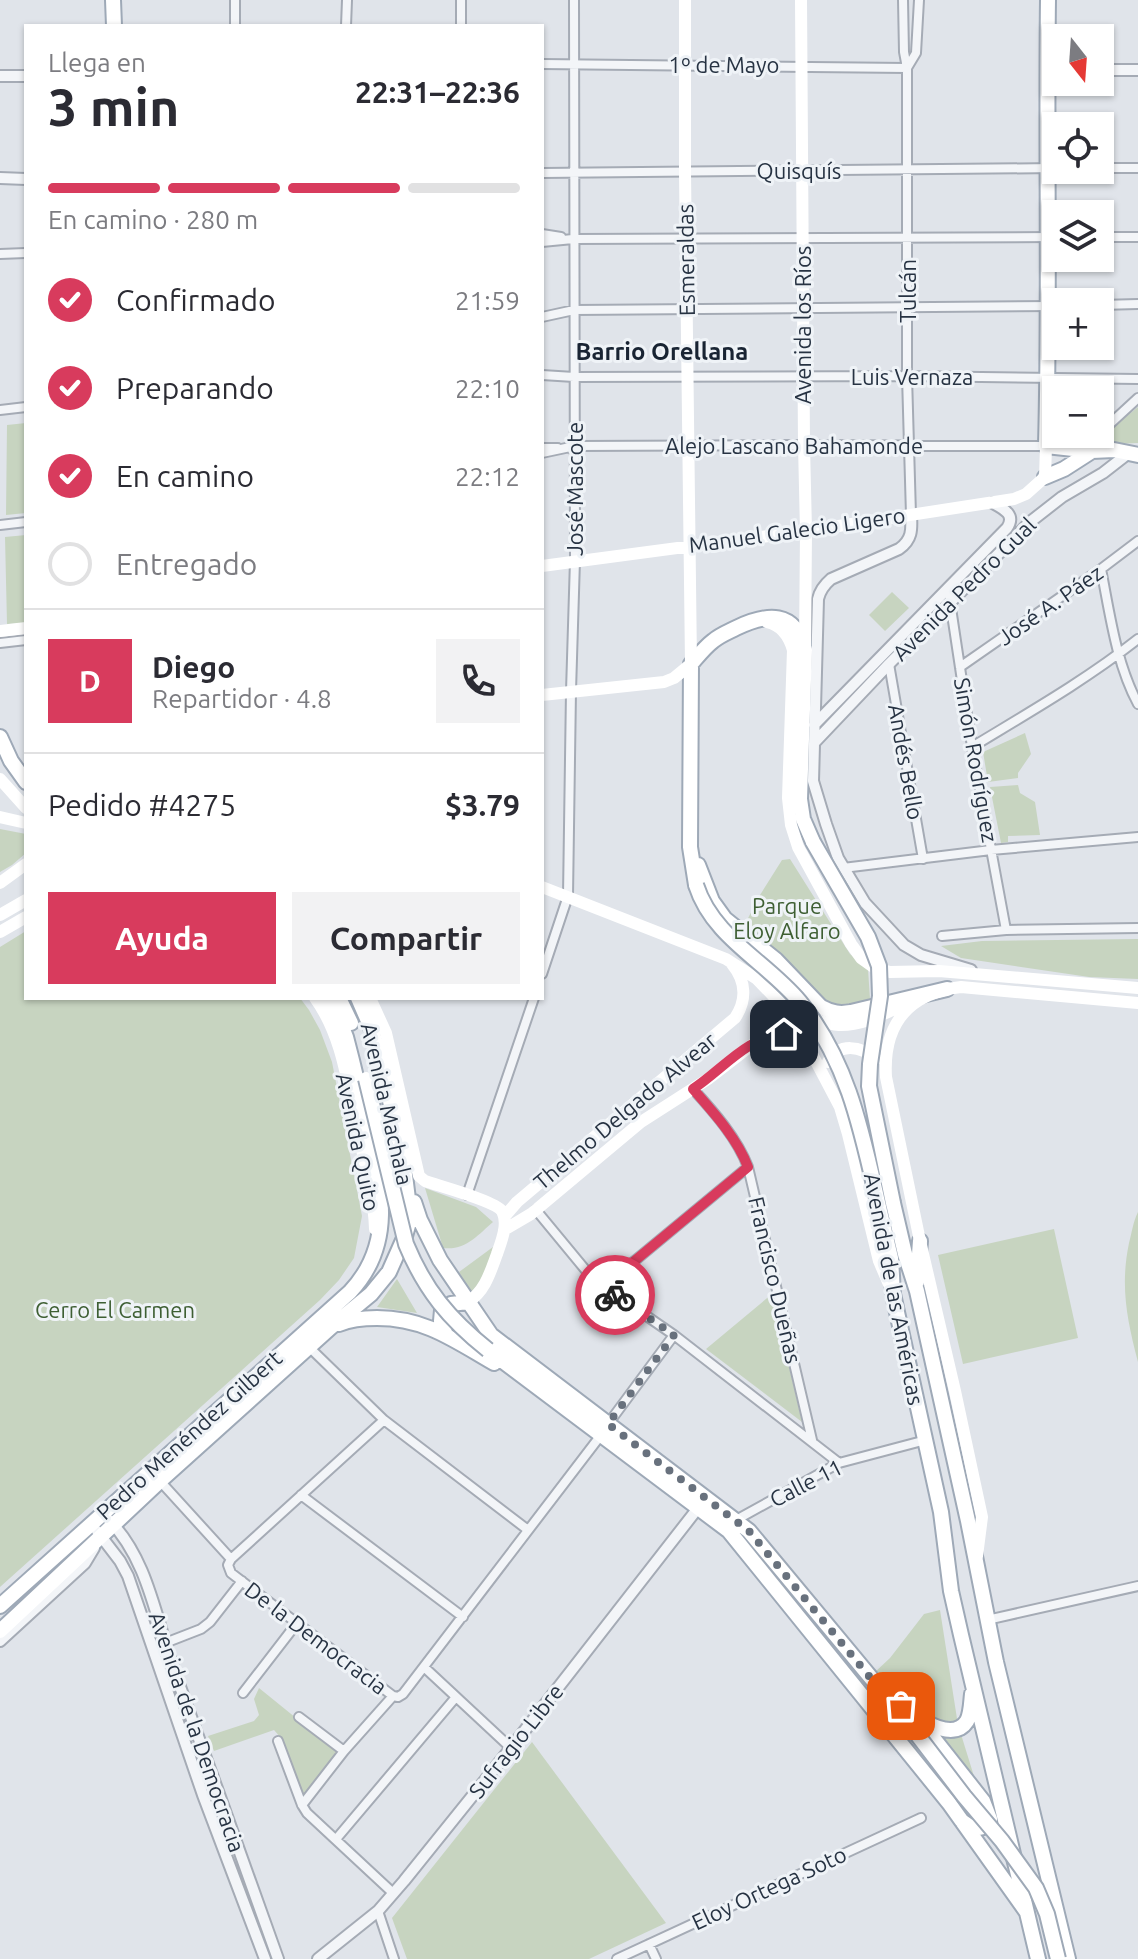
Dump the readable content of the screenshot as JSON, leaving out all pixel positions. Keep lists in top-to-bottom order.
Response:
{
  "streets": {
    "main road": [
      "Esmeraldas",
      "Avenida los Ríos",
      "Manuel Galecio Ligero",
      "Avenida Machala",
      "Thelmo Delgado Alvear",
      "Avenida Quito",
      "Avenida de las Américas",
      "Pedro Menéndez Gilbert"
    ],
    "street": [
      "1º de Mayo",
      "Quisquís",
      "Tulcán",
      "Luis Vernaza",
      "Alejo Lascano Bahamonde",
      "José Mascote",
      "Avenida Pedro Gual",
      "José A. Páez",
      "Simón Rodríguez",
      "Andés Bello",
      "Francisco Dueñas",
      "Calle 11",
      "De la Democracia",
      "Avenida de la Democracia",
      "Sufragio Libre",
      "Eloy Ortega Soto"
    ]
  },
  "crossings": [
    ["1º de Mayo", "Esmeraldas"],
    ["1º de Mayo", "Tulcán"],
    ["1º de Mayo", "Avenida los Ríos"],
    ["1º de Mayo", "José Mascote"],
    ["Quisquís", "Esmeraldas"],
    ["Quisquís", "Tulcán"],
    ["Quisquís", "Avenida los Ríos"],
    ["Quisquís", "José Mascote"],
    ["Esmeraldas", "Luis Vernaza"],
    ["Esmeraldas", "Alejo Lascano Bahamonde"],
    ["Esmeraldas", "Manuel Galecio Ligero"],
    ["Esmeraldas", "Avenida de las Américas"],
    ["Tulcán", "Luis Vernaza"],
    ["Tulcán", "Alejo Lascano Bahamonde"],
    ["Tulcán", "Manuel Galecio Ligero"],
    ["Avenida los Ríos", "Luis Vernaza"],
    ["Avenida los Ríos", "Alejo Lascano Bahamonde"],
    ["Avenida los Ríos", "Manuel Galecio Ligero"],
    ["Avenida los Ríos", "Avenida de las Américas"],
    ["Luis Vernaza", "José Mascote"],
    ["Alejo Lascano Bahamonde", "José Mascote"],
    ["José Mascote", "Manuel Galecio Ligero"],
    ["Manuel Galecio Ligero", "Avenida Pedro Gual"],
    ["Avenida Pedro Gual", "Simón Rodríguez"],
    ["Avenida Pedro Gual", "Andés Bello"],
    ["José A. Páez", "Simón Rodríguez"],
    ["Avenida Machala", "Thelmo Delgado Alvear"],
    ["Avenida Machala", "Pedro Menéndez Gilbert"],
    ["Thelmo Delgado Alvear", "Francisco Dueñas"],
    ["Avenida Quito", "Pedro Menéndez Gilbert"],
    ["Avenida de las Américas", "Calle 11"],
    ["Pedro Menéndez Gilbert", "Avenida de la Democracia"]
  ],
  "districts": ["Barrio Orellana"],
  "parks": ["Parque Eloy Alfaro", "Cerro El Carmen"],
  "north": "bottom",
  "page": {
    "map_buttons": ["+", "−"],
    "heading": ["3 min", "Llega en", "22:31–22:36"],
    "panel": [
      "Diego",
      "Repartidor · 4.8",
      "Pedido #4275",
      "$3.79"
    ],
    "bar": "En camino · 280 m",
    "list": [
      ["Confirmado", "21:59"],
      ["Preparando", "22:10"],
      ["En camino", "22:12"],
      "Entregado"
    ],
    "round": "D",
    "buttons": ["Ayuda", "Compartir"]
  }
}
